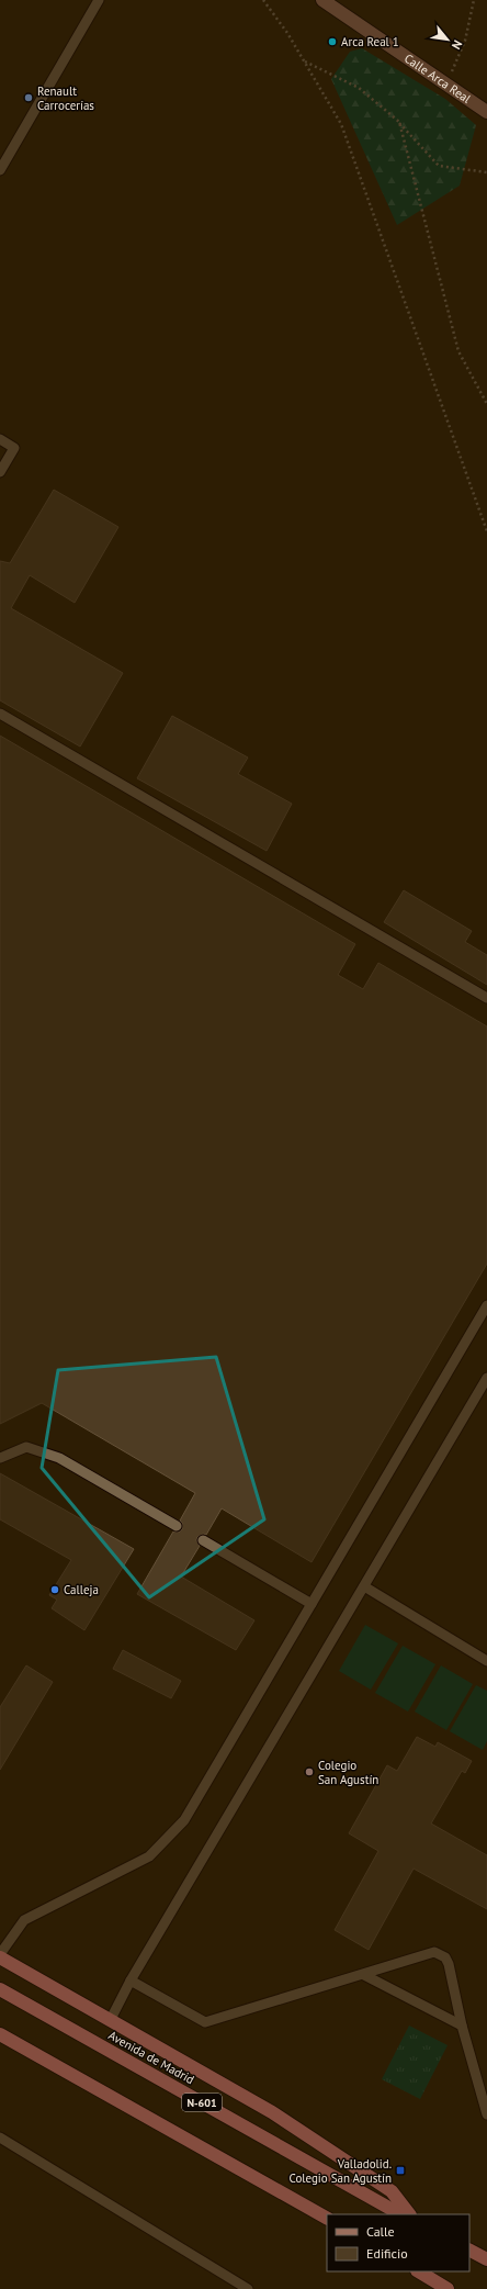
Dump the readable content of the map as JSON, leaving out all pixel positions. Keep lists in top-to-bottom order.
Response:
{
  "streets": {
    "highway": ["Avenida de Madrid", "N-601"],
    "street": ["Calle Arca Real"]
  },
  "places": {
    "other": [
      "Arca Real 1",
      "Renault Carrocerías",
      "Calleja",
      "Colegio San Agustín"
    ],
    "transit": ["Valladolid. Colegio San Agustín"]
  },
  "legend": ["Calle", "Edificio"],
  "north": "bottom right"
}
